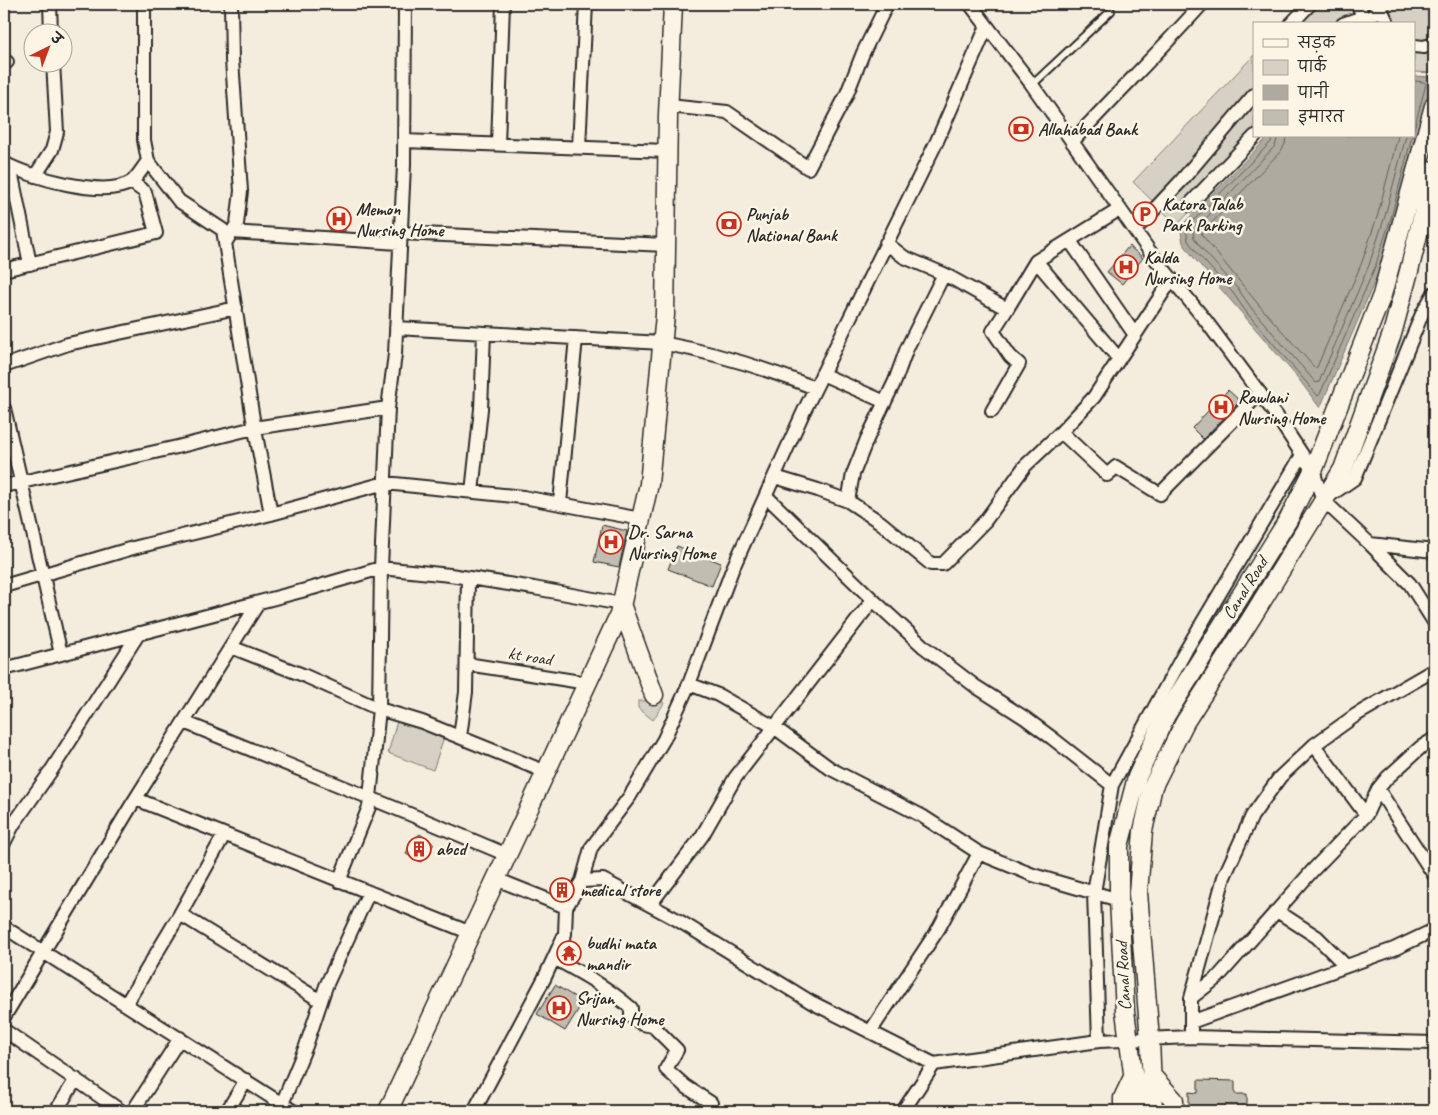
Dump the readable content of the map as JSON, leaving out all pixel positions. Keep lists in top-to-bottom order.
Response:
{
  "streets": {
    "main road": ["Canal Road"],
    "street": ["kt road"]
  },
  "places": {
    "bank": ["Allahabad Bank", "Punjab National Bank"],
    "parking": ["Katora Talab Park Parking"],
    "hospital": [
      "Memon Nursing Home",
      "Kalda Nursing Home",
      "Rawlani Nursing Home",
      "Dr. Sarna Nursing Home",
      "Srijan Nursing Home"
    ],
    "building": ["abcd", "medical store"],
    "temple": ["budhi mata mandir"]
  },
  "legend": [
    "सड़क",
    "पार्क",
    "पानी",
    "इमारत"
  ],
  "north": "top right"
}
